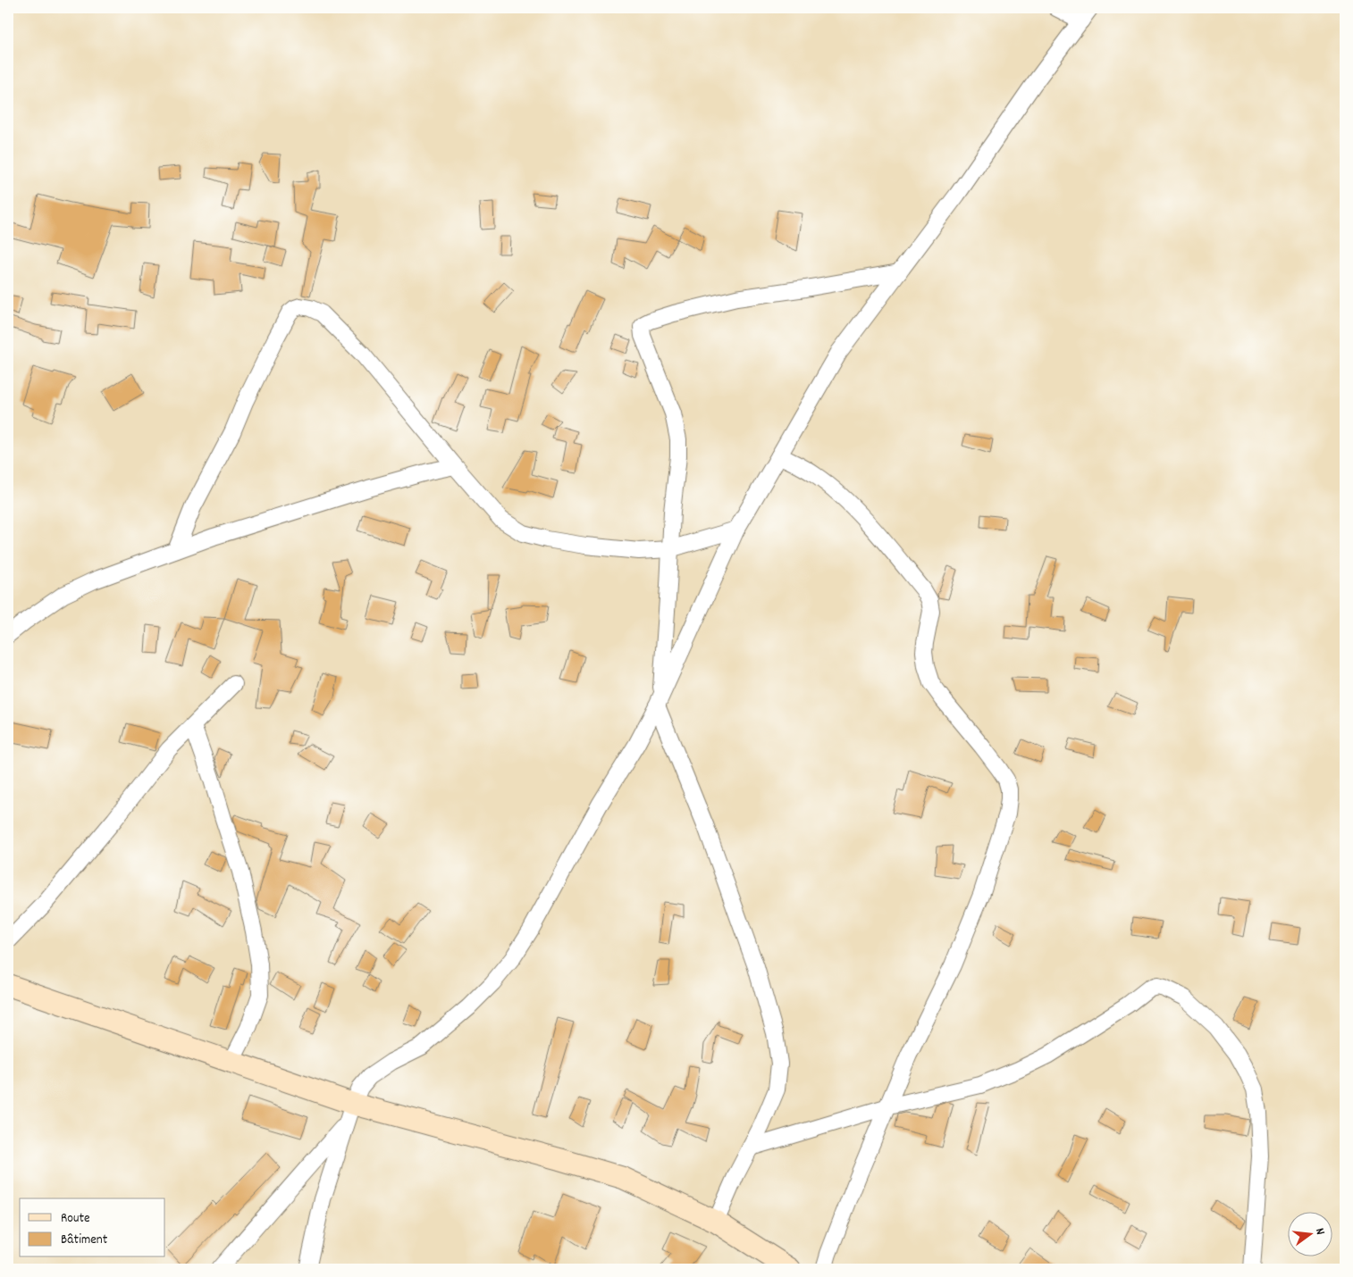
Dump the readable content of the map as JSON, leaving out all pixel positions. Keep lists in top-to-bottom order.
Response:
{
  "legend": ["Route", "Bâtiment"],
  "north": "right"
}
